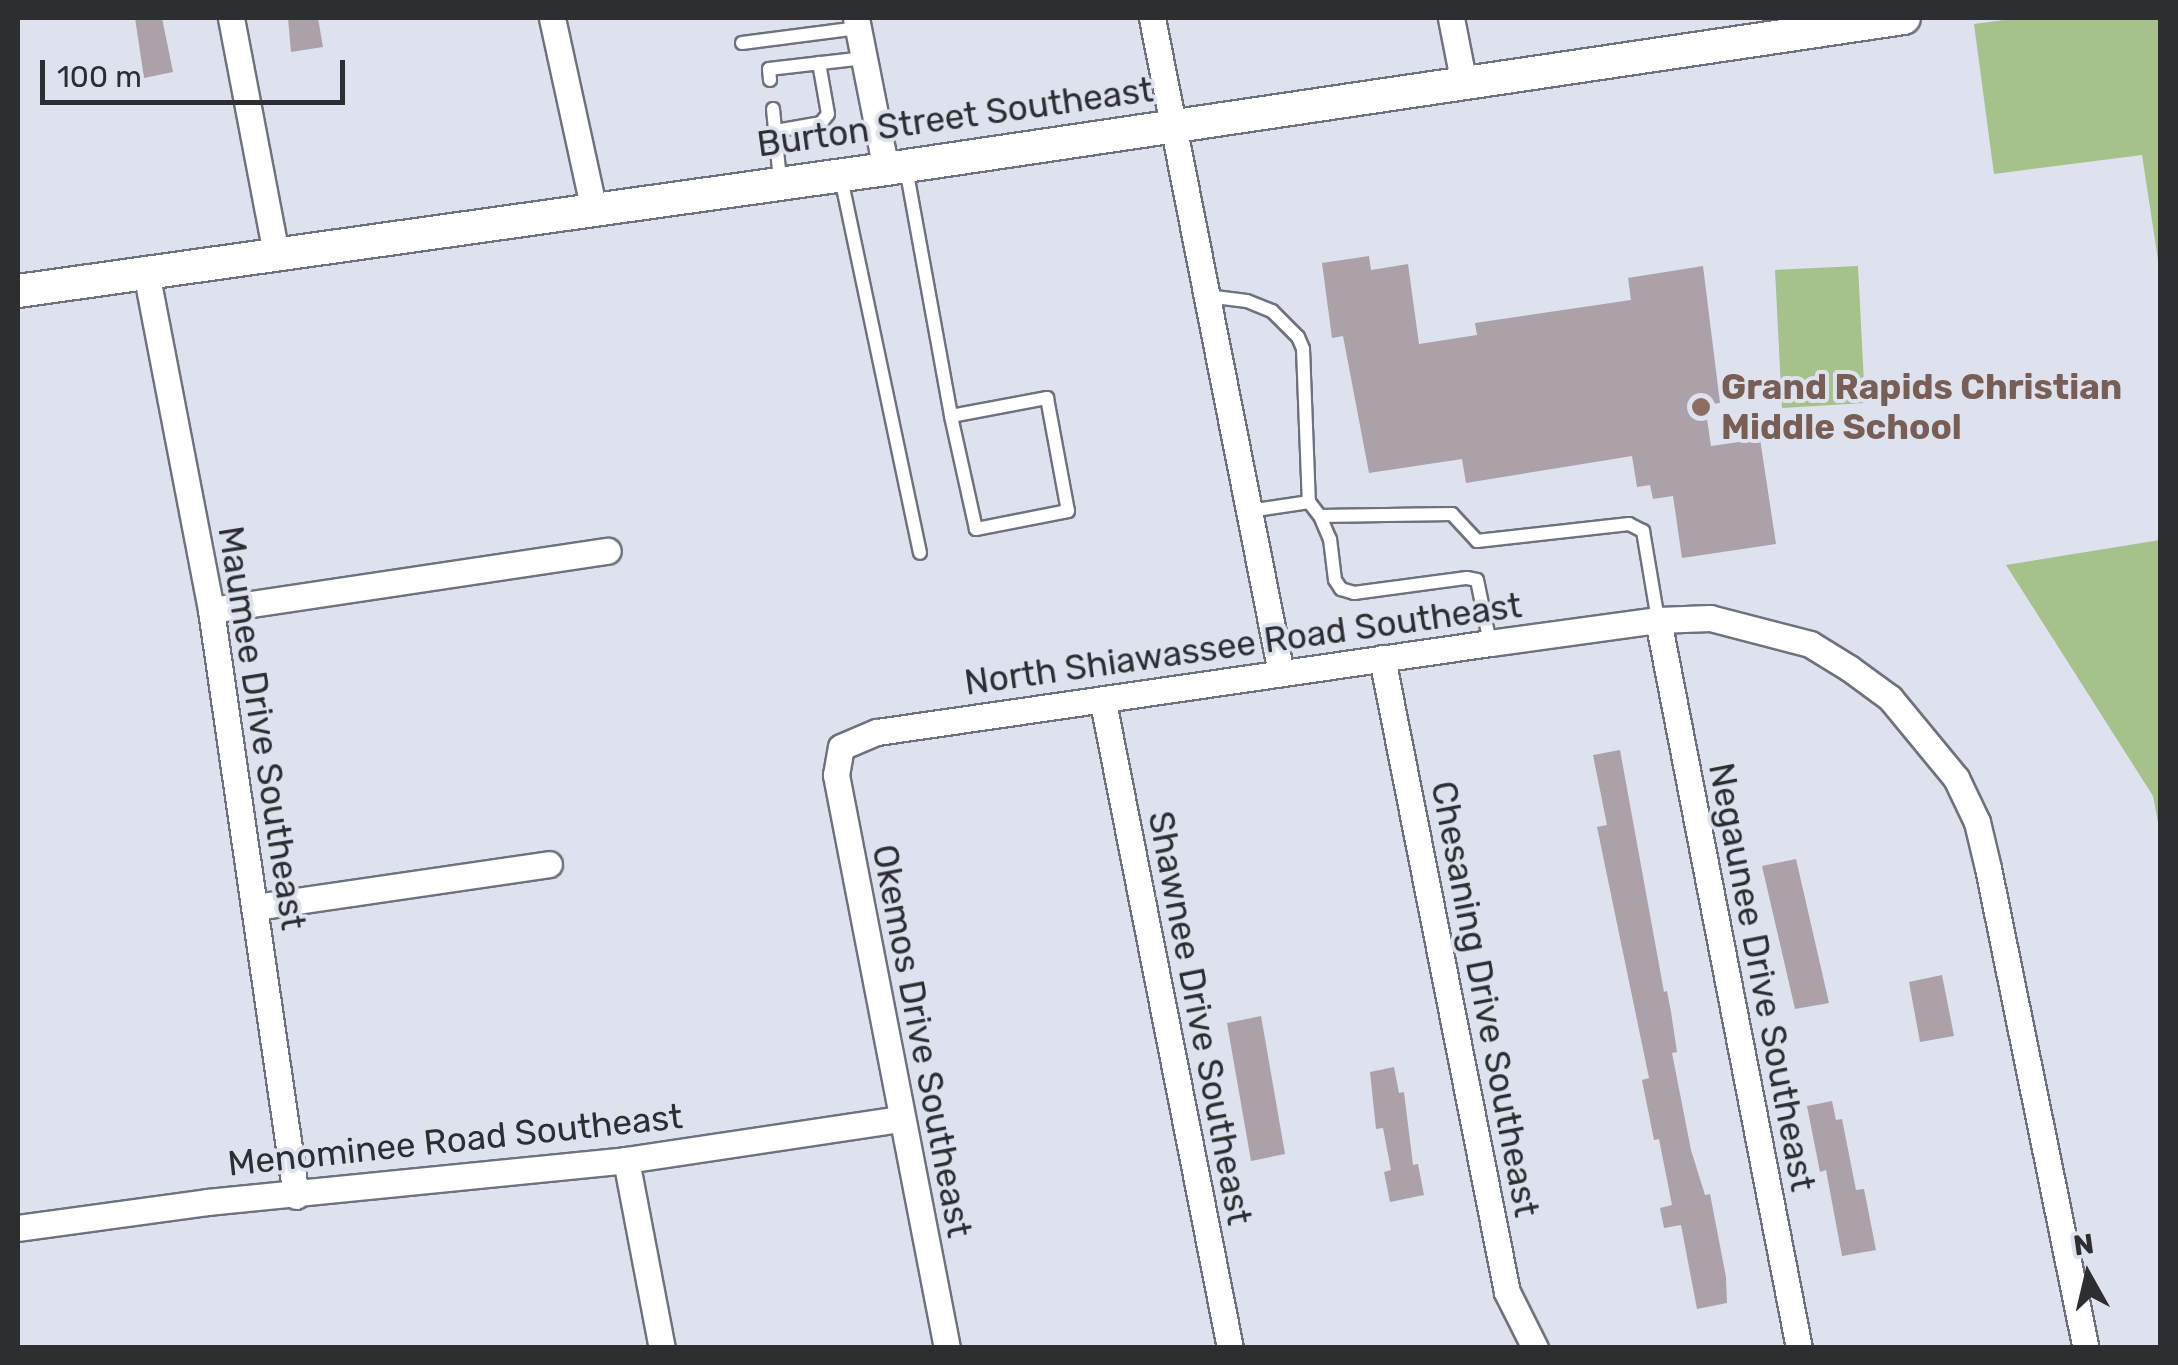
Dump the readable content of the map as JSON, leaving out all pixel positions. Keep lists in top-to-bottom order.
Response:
{
  "streets": {
    "main road": ["Burton Street Southeast"],
    "street": [
      "North Shiawassee Road Southeast",
      "Maumee Drive Southeast",
      "Negaunee Drive Southeast",
      "Chesaning Drive Southeast",
      "Shawnee Drive Southeast",
      "Okemos Drive Southeast",
      "Menominee Road Southeast"
    ]
  },
  "crossings": [
    ["Burton Street Southeast", "Maumee Drive Southeast"],
    ["North Shiawassee Road Southeast", "Negaunee Drive Southeast"],
    ["North Shiawassee Road Southeast", "Chesaning Drive Southeast"],
    ["North Shiawassee Road Southeast", "Shawnee Drive Southeast"],
    ["North Shiawassee Road Southeast", "Okemos Drive Southeast"],
    ["Maumee Drive Southeast", "Menominee Road Southeast"],
    ["Okemos Drive Southeast", "Menominee Road Southeast"]
  ],
  "places": ["Grand Rapids Christian Middle School"],
  "scale_bar": "100 m",
  "north": "top"
}
